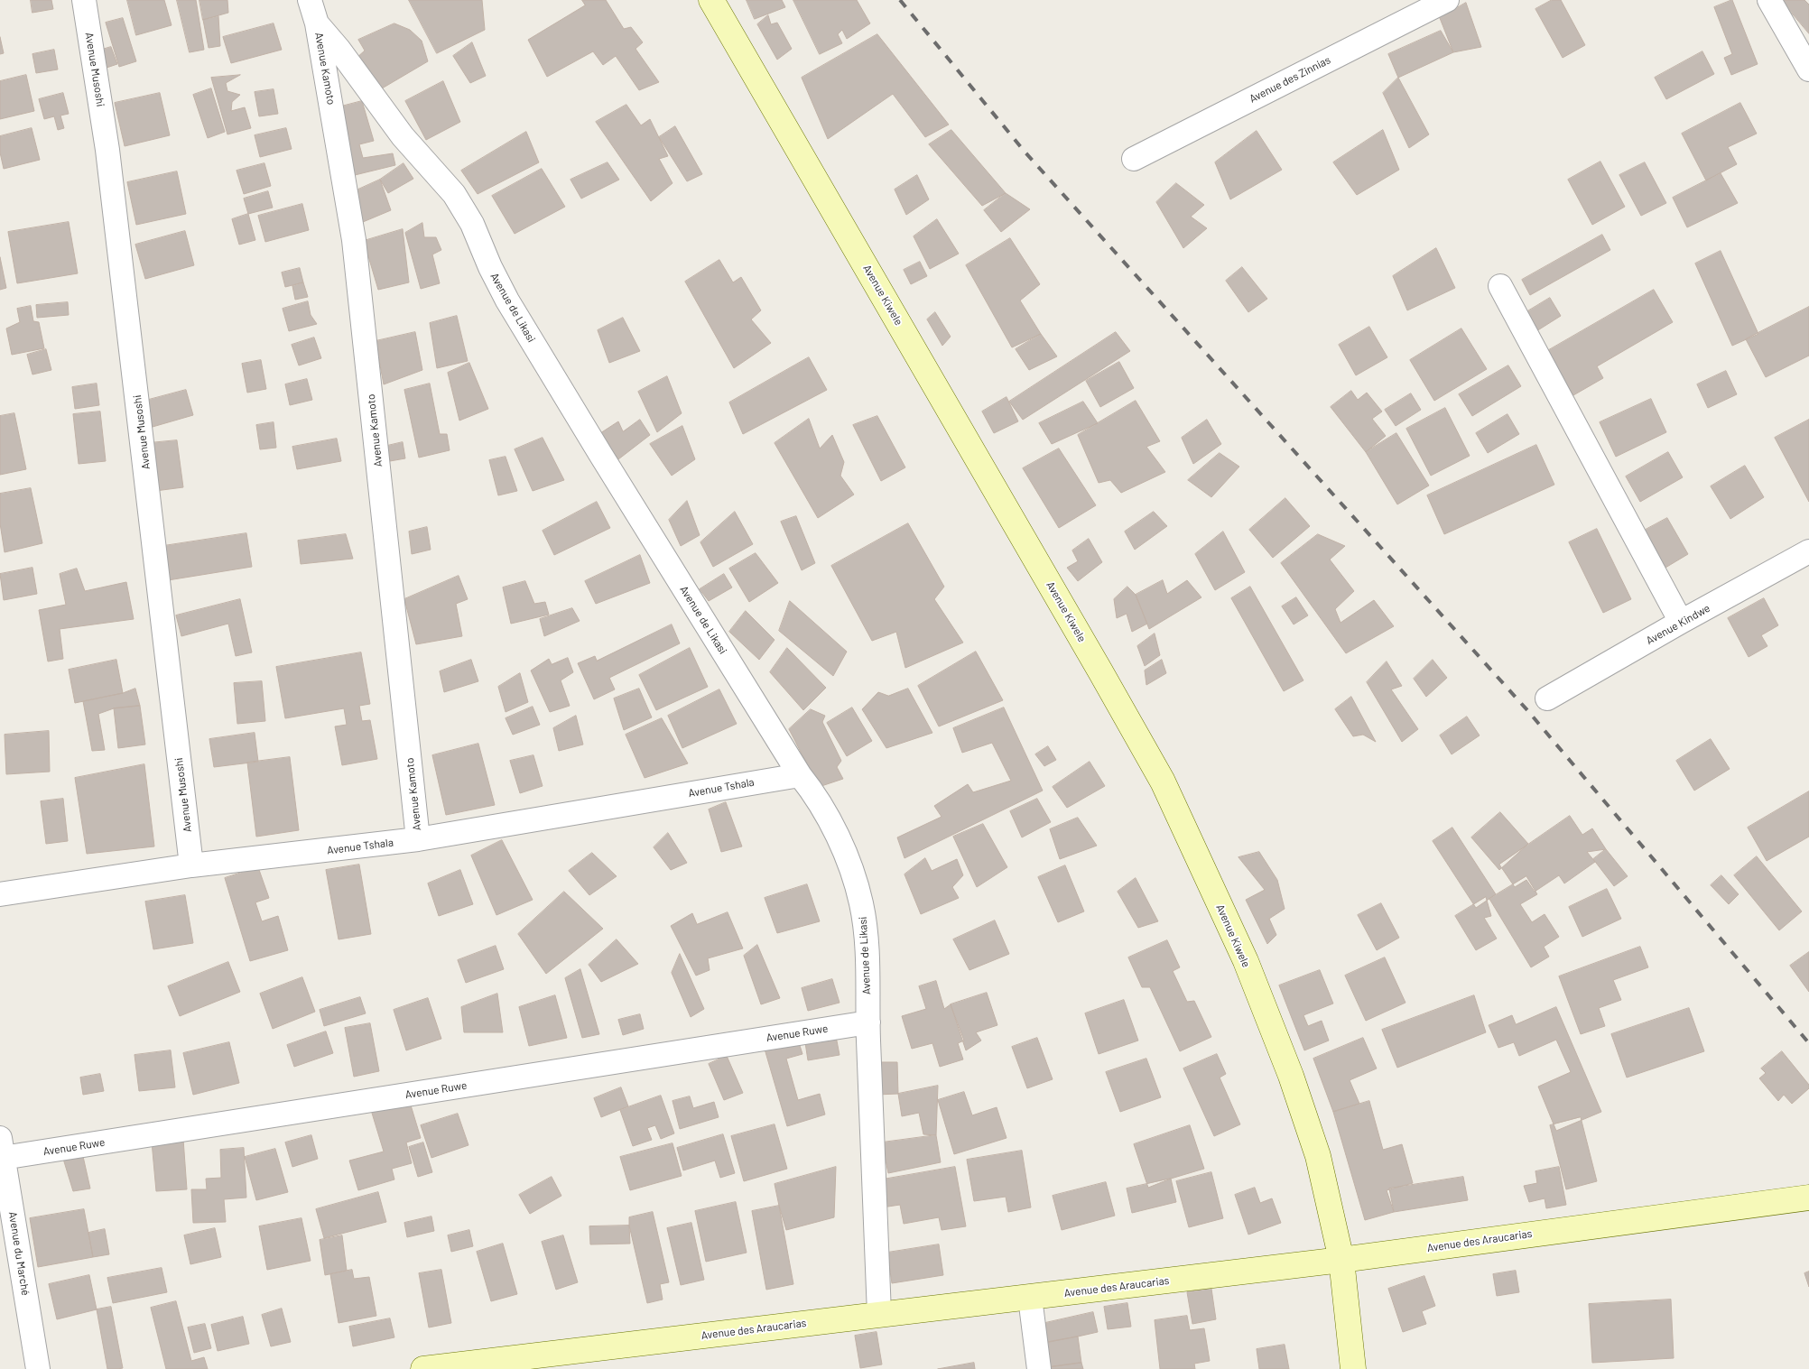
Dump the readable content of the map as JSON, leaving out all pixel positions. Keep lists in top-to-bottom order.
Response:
{
  "streets": {
    "street": [
      "Avenue Kamoto",
      "Avenue Musoshi",
      "Avenue des Zinnias",
      "Avenue Kiwele",
      "Avenue de Likasi",
      "Avenue Kindwe",
      "Avenue Tshala",
      "Avenue Ruwe",
      "Avenue des Araucarias",
      "Avenue du Marché"
    ]
  },
  "crossings": [
    ["Avenue Kamoto", "Avenue de Likasi"],
    ["Avenue Kamoto", "Avenue Tshala"],
    ["Avenue Musoshi", "Avenue Tshala"],
    ["Avenue Kiwele", "Avenue des Araucarias"],
    ["Avenue de Likasi", "Avenue Tshala"],
    ["Avenue de Likasi", "Avenue Ruwe"],
    ["Avenue de Likasi", "Avenue des Araucarias"],
    ["Avenue Ruwe", "Avenue du Marché"]
  ]
}
